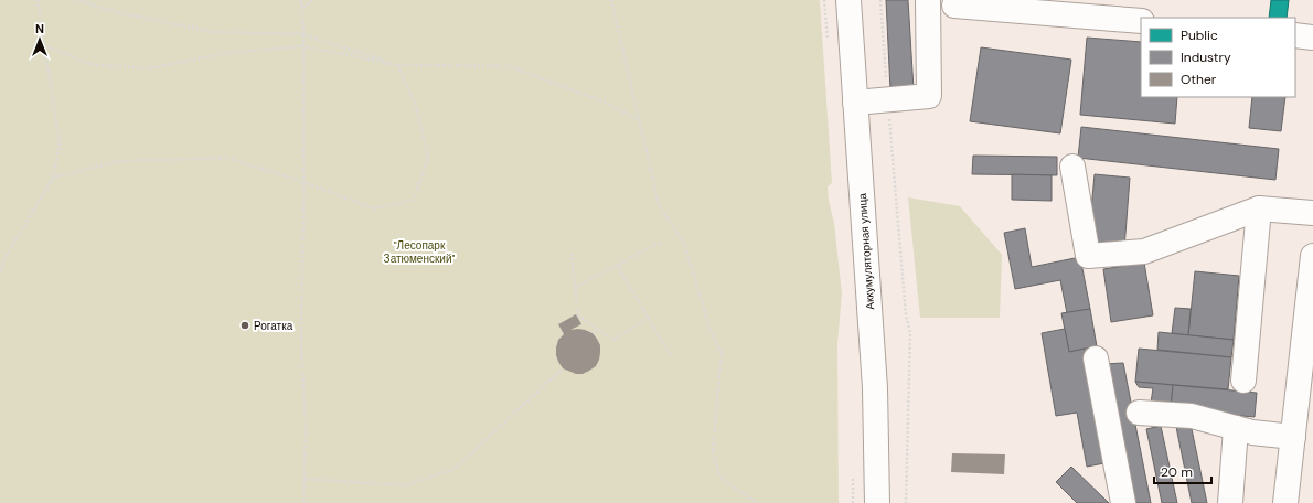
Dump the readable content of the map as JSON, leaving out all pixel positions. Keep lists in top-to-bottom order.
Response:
{
  "streets": {
    "street": ["Аккумуляторная улица"]
  },
  "parks": ["\"Лесопарк Затюменский\""],
  "places": ["Рогатка"],
  "legend": ["Public", "Industry", "Other"],
  "scale_bar": "20 m",
  "north": "top"
}
